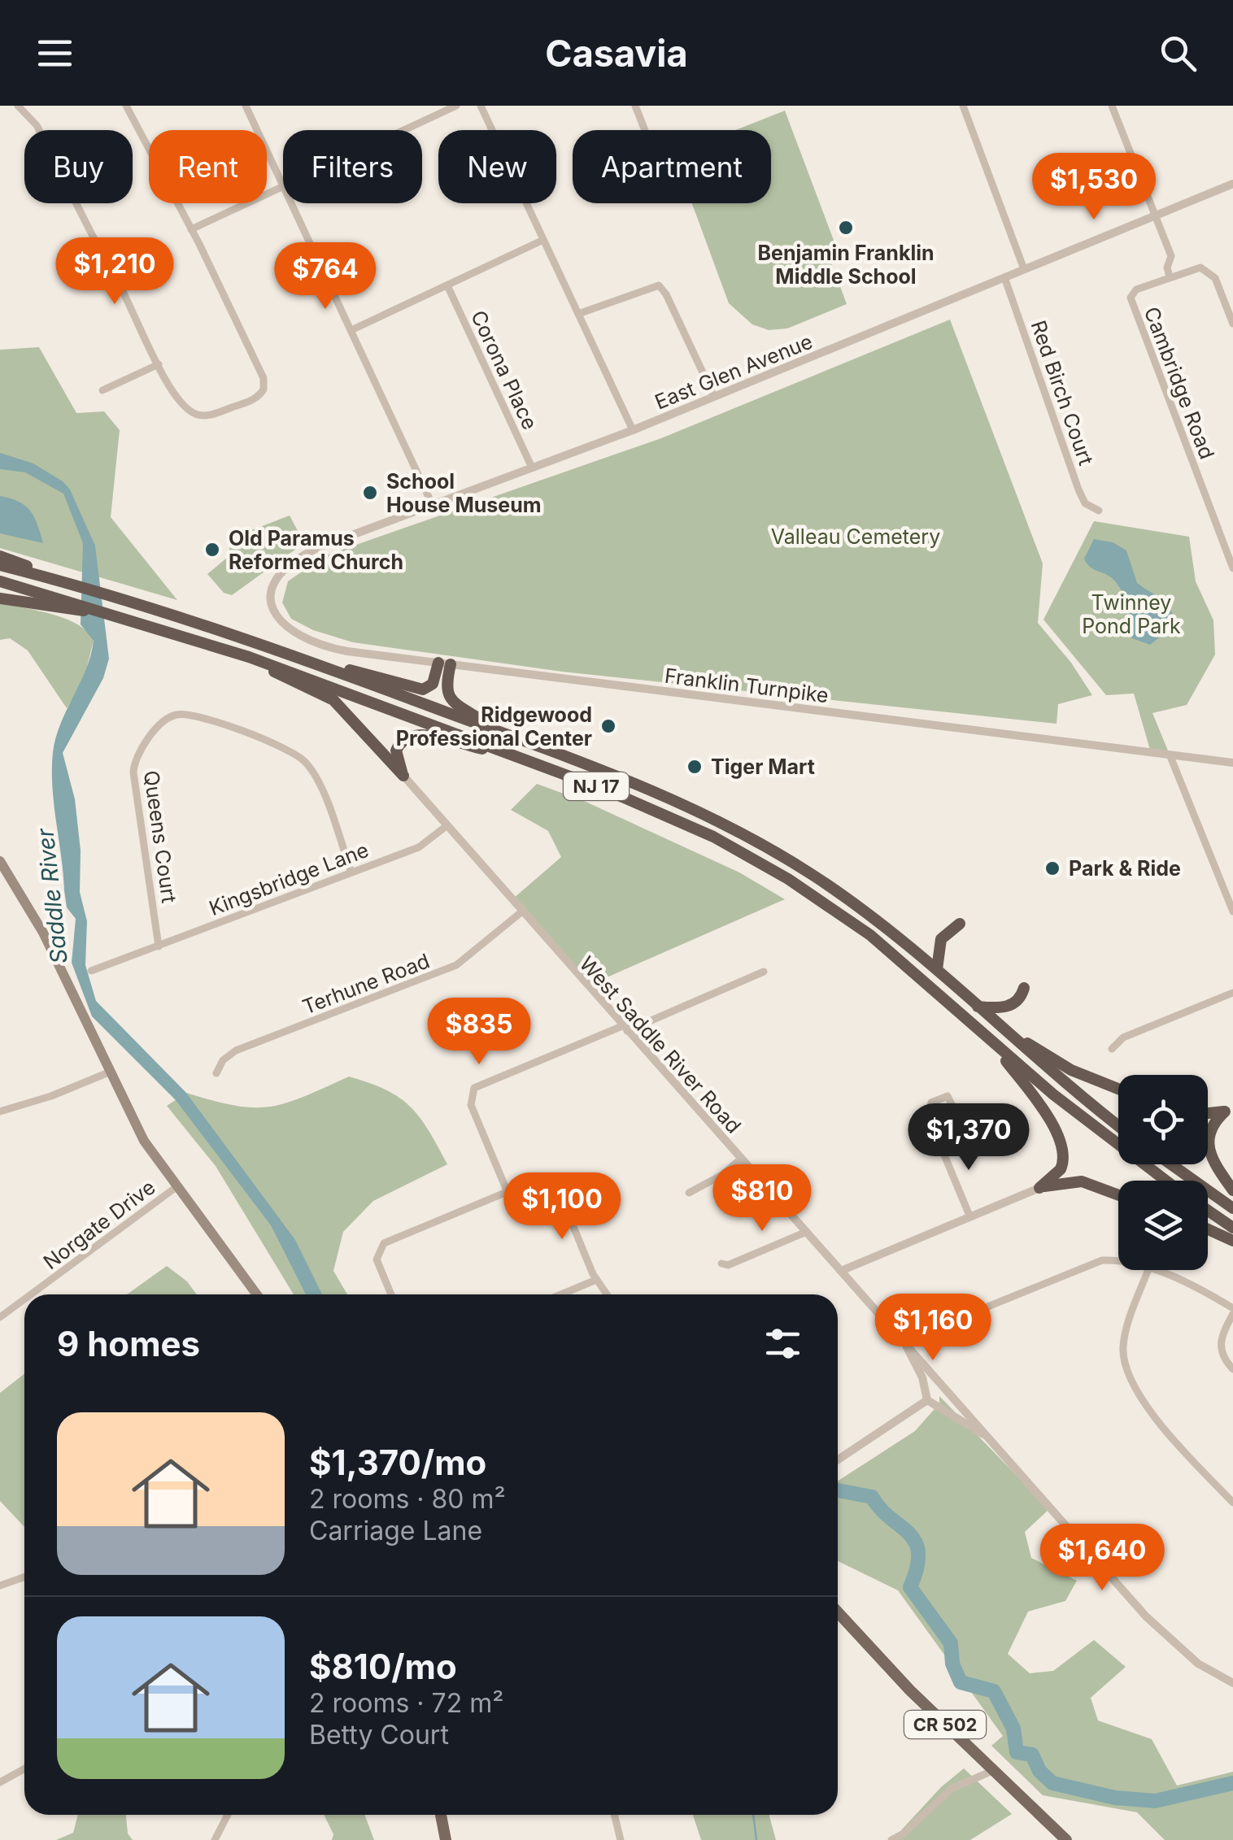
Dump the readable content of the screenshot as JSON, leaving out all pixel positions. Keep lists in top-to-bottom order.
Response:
{
  "streets": {
    "highway": ["NJ 17"],
    "main road": ["CR 502"],
    "street": [
      "Corona Place",
      "East Glen Avenue",
      "Cambridge Road",
      "Red Birch Court",
      "Franklin Turnpike",
      "Queens Court",
      "Kingsbridge Lane",
      "Terhune Road",
      "West Saddle River Road",
      "Norgate Drive"
    ]
  },
  "crossings": [
    ["Corona Place", "East Glen Avenue"],
    ["East Glen Avenue", "Red Birch Court"],
    ["East Glen Avenue", "Franklin Turnpike"],
    ["Queens Court", "Kingsbridge Lane"],
    ["Kingsbridge Lane", "West Saddle River Road"],
    ["Terhune Road", "West Saddle River Road"]
  ],
  "water": ["Saddle River"],
  "parks": ["Valleau Cemetery", "Twinney Pond Park"],
  "places": [
    "Benjamin Franklin Middle School",
    "School House Museum",
    "Old Paramus Reformed Church",
    "Ridgewood Professional Center",
    "Tiger Mart",
    "Park & Ride"
  ],
  "page": {
    "header": "Casavia",
    "chip": [
      "Buy",
      "Rent",
      "Filters",
      "New",
      "Apartment"
    ],
    "price": [
      "$1,530",
      "$1,210",
      "$764",
      "$835",
      "$1,370",
      "$810",
      "$1,100",
      "$1,160",
      "$1,640"
    ],
    "heading": "9 homes",
    "list": [
      {
        "name": "$1,370/mo",
        "note": "2 rooms · 80 m² · Carriage Lane"
      },
      {
        "name": "$810/mo",
        "note": "2 rooms · 72 m² · Betty Court"
      }
    ]
  }
}
